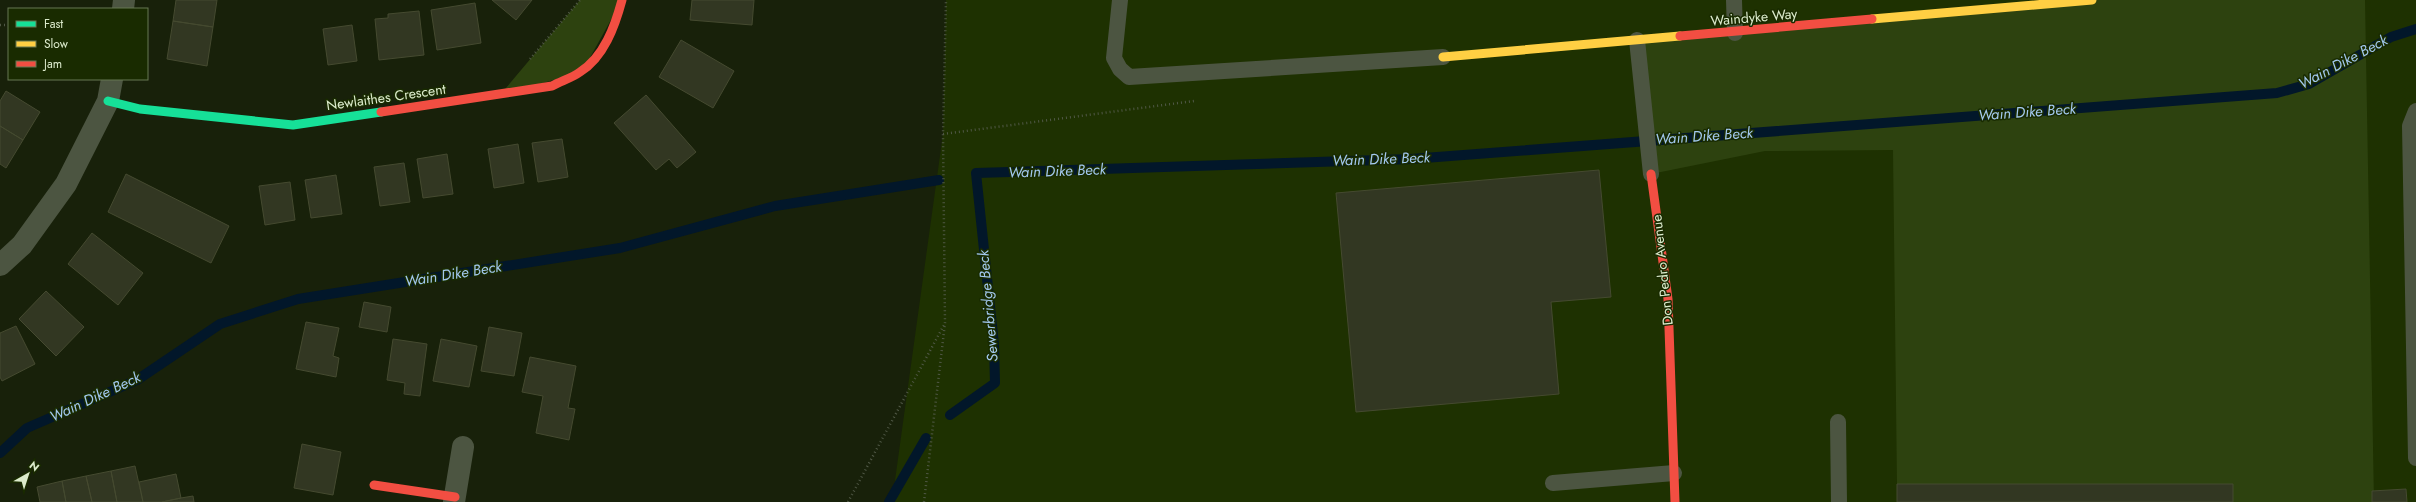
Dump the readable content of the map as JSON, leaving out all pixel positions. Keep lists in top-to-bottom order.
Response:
{
  "streets": {
    "street": ["Waindyke Way", "Newlaithes Crescent", "Don Pedro Avenue"]
  },
  "crossings": [
    ["Waindyke Way", "Don Pedro Avenue"]
  ],
  "water": ["Wain Dike Beck", "Sewerbridge Beck"],
  "legend": ["Fast", "Slow", "Jam"],
  "north": "top right"
}
